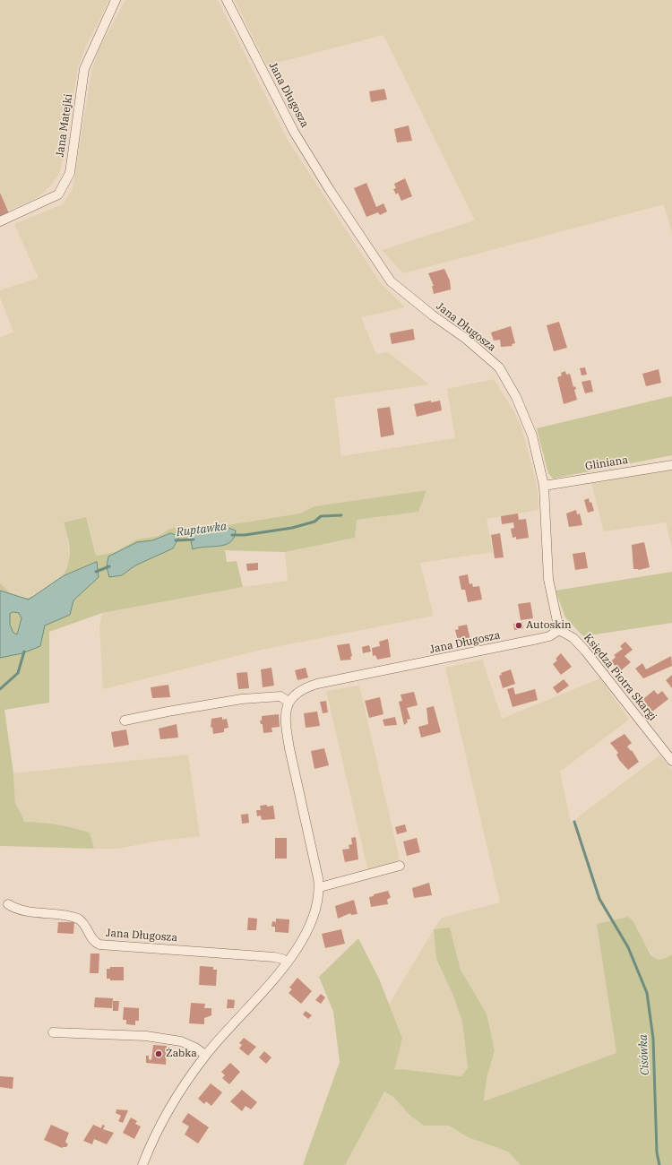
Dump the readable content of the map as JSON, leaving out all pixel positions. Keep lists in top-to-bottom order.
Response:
{
  "streets": {
    "street": [
      "Jana Długosza",
      "Jana Matejki",
      "Gliniana",
      "Księdza Piotra Skargi"
    ]
  },
  "crossings": [
    ["Jana Długosza", "Gliniana"],
    ["Jana Długosza", "Księdza Piotra Skargi"]
  ],
  "water": ["Ruptawka", "Cisówka"],
  "places": ["Autoskin", "Żabka"]
}
